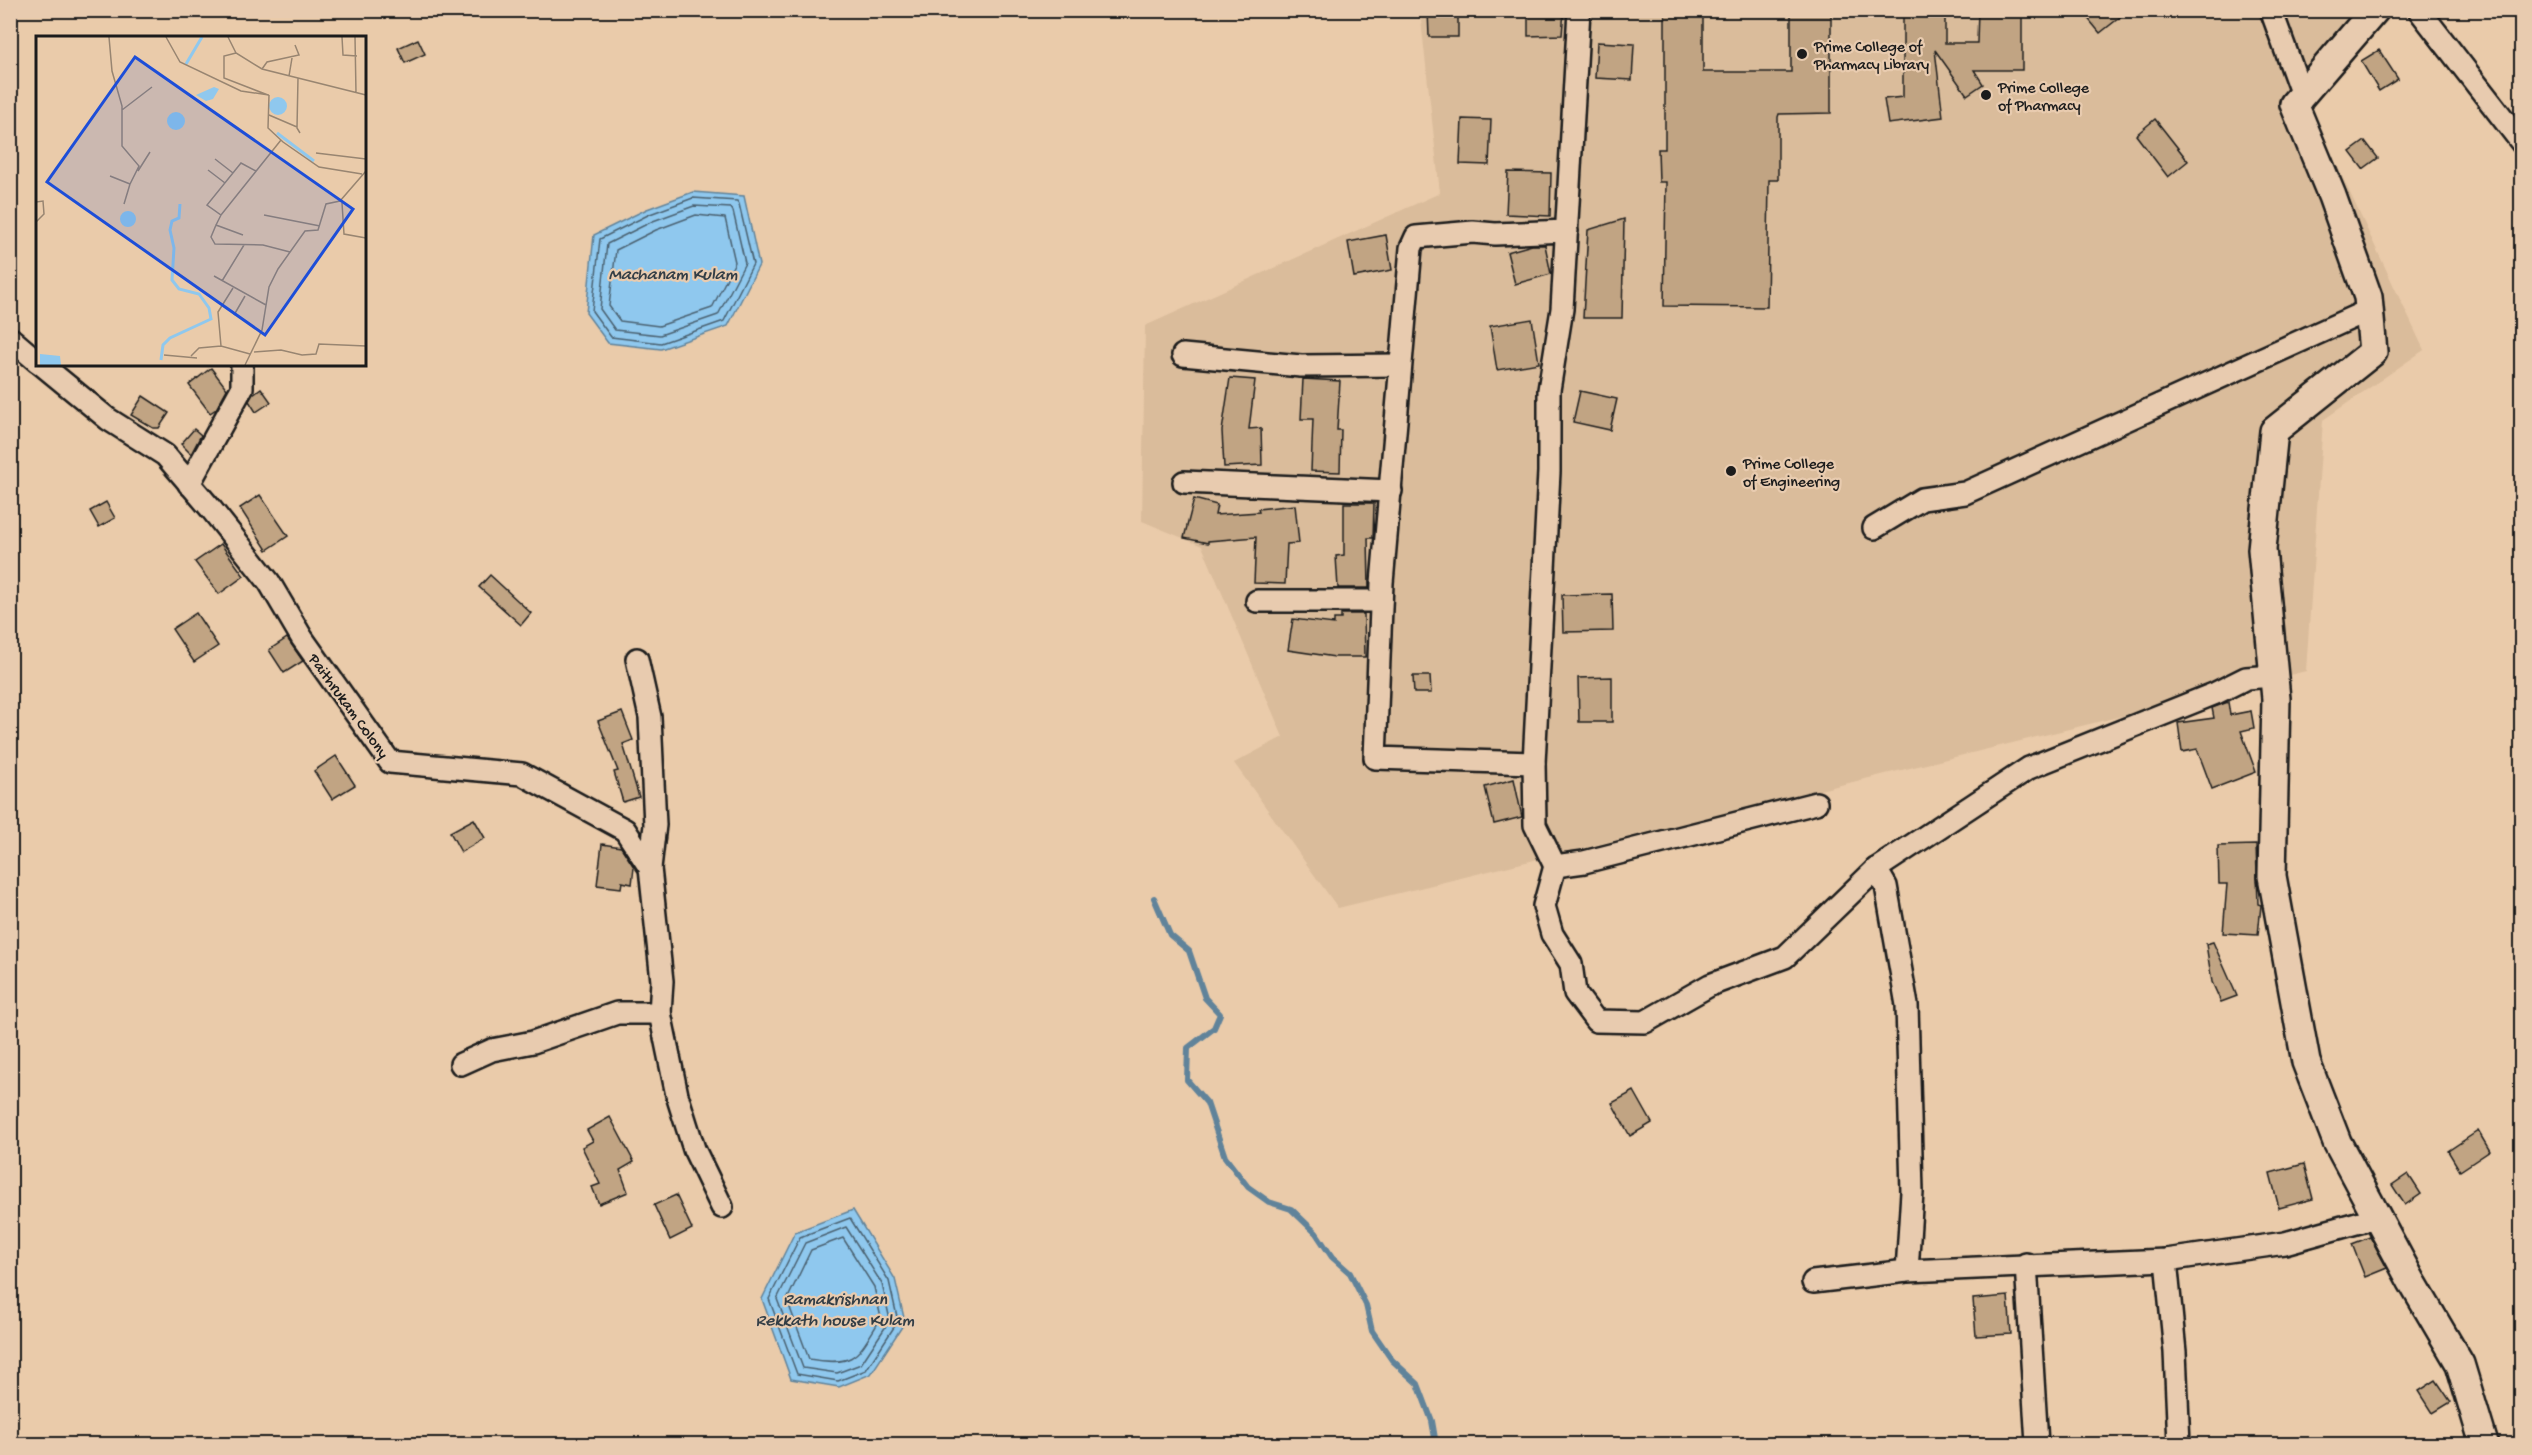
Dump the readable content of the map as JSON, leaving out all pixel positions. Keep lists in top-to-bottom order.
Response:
{
  "streets": {
    "street": ["Paithrukam Colony"]
  },
  "water": ["Machanam Kulam", "Ramakrishnan Rekkath house Kulam"],
  "places": ["Prime College of Pharmacy Library", "Prime College of Pharmacy", "Prime College of Engineering"]
}
